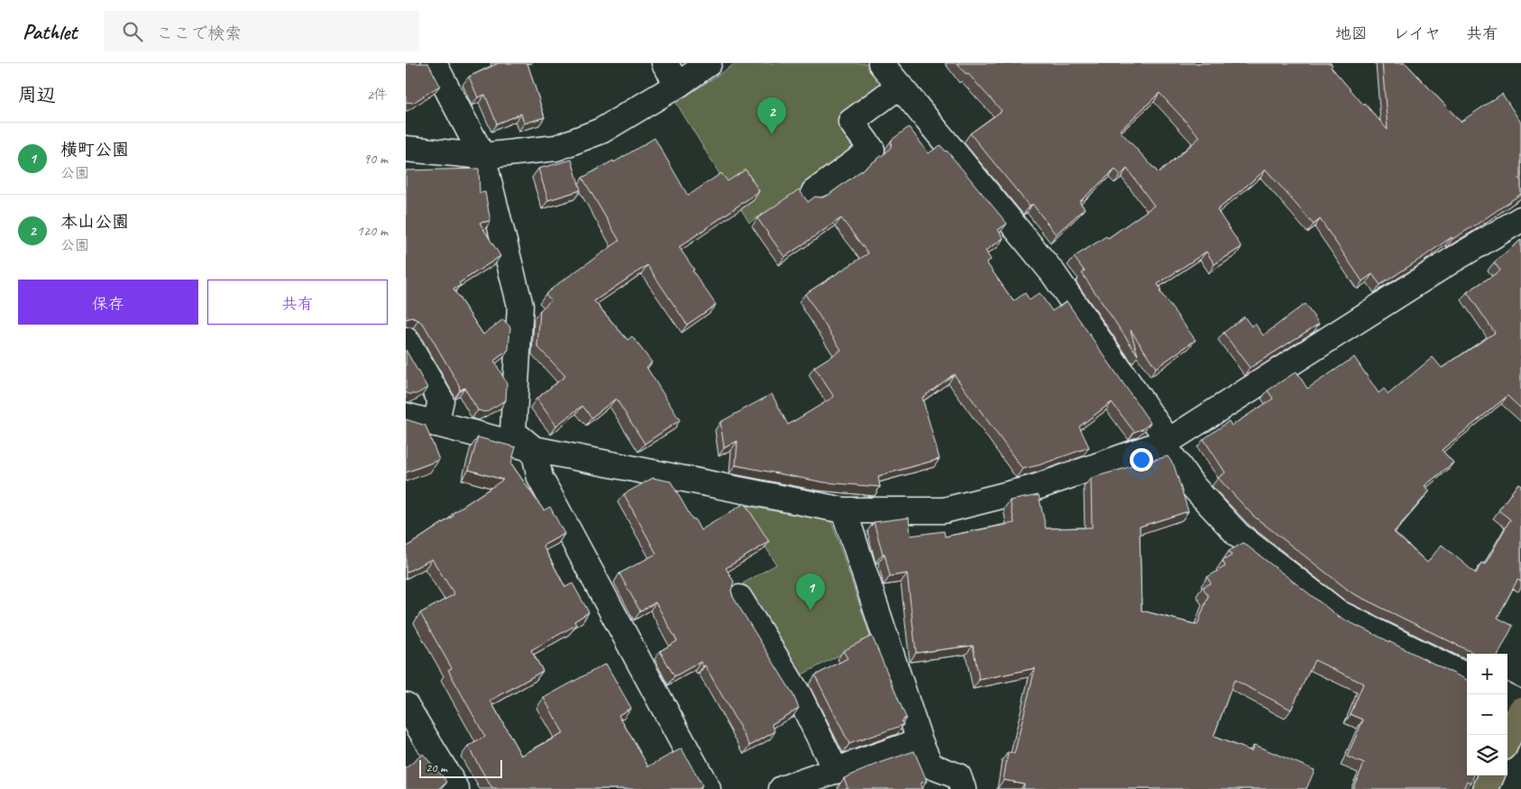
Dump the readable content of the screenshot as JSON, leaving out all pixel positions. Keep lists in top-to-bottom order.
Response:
{
  "scale_bar": "20 m",
  "page": {
    "header": "Pathlet",
    "search": "ここで検索",
    "nav": ["地図", "レイヤ", "共有"],
    "heading": ["周辺", "2件"],
    "pins": ["2", "1"],
    "list": [
      {
        "mark": "1",
        "name": "横町公園",
        "note": "公園",
        "value": "90 m"
      },
      {
        "mark": "2",
        "name": "本山公園",
        "note": "公園",
        "value": "120 m"
      }
    ],
    "buttons": ["保存", "共有"],
    "map_buttons": ["+", "−"],
    "scale": "20 m"
  }
}
